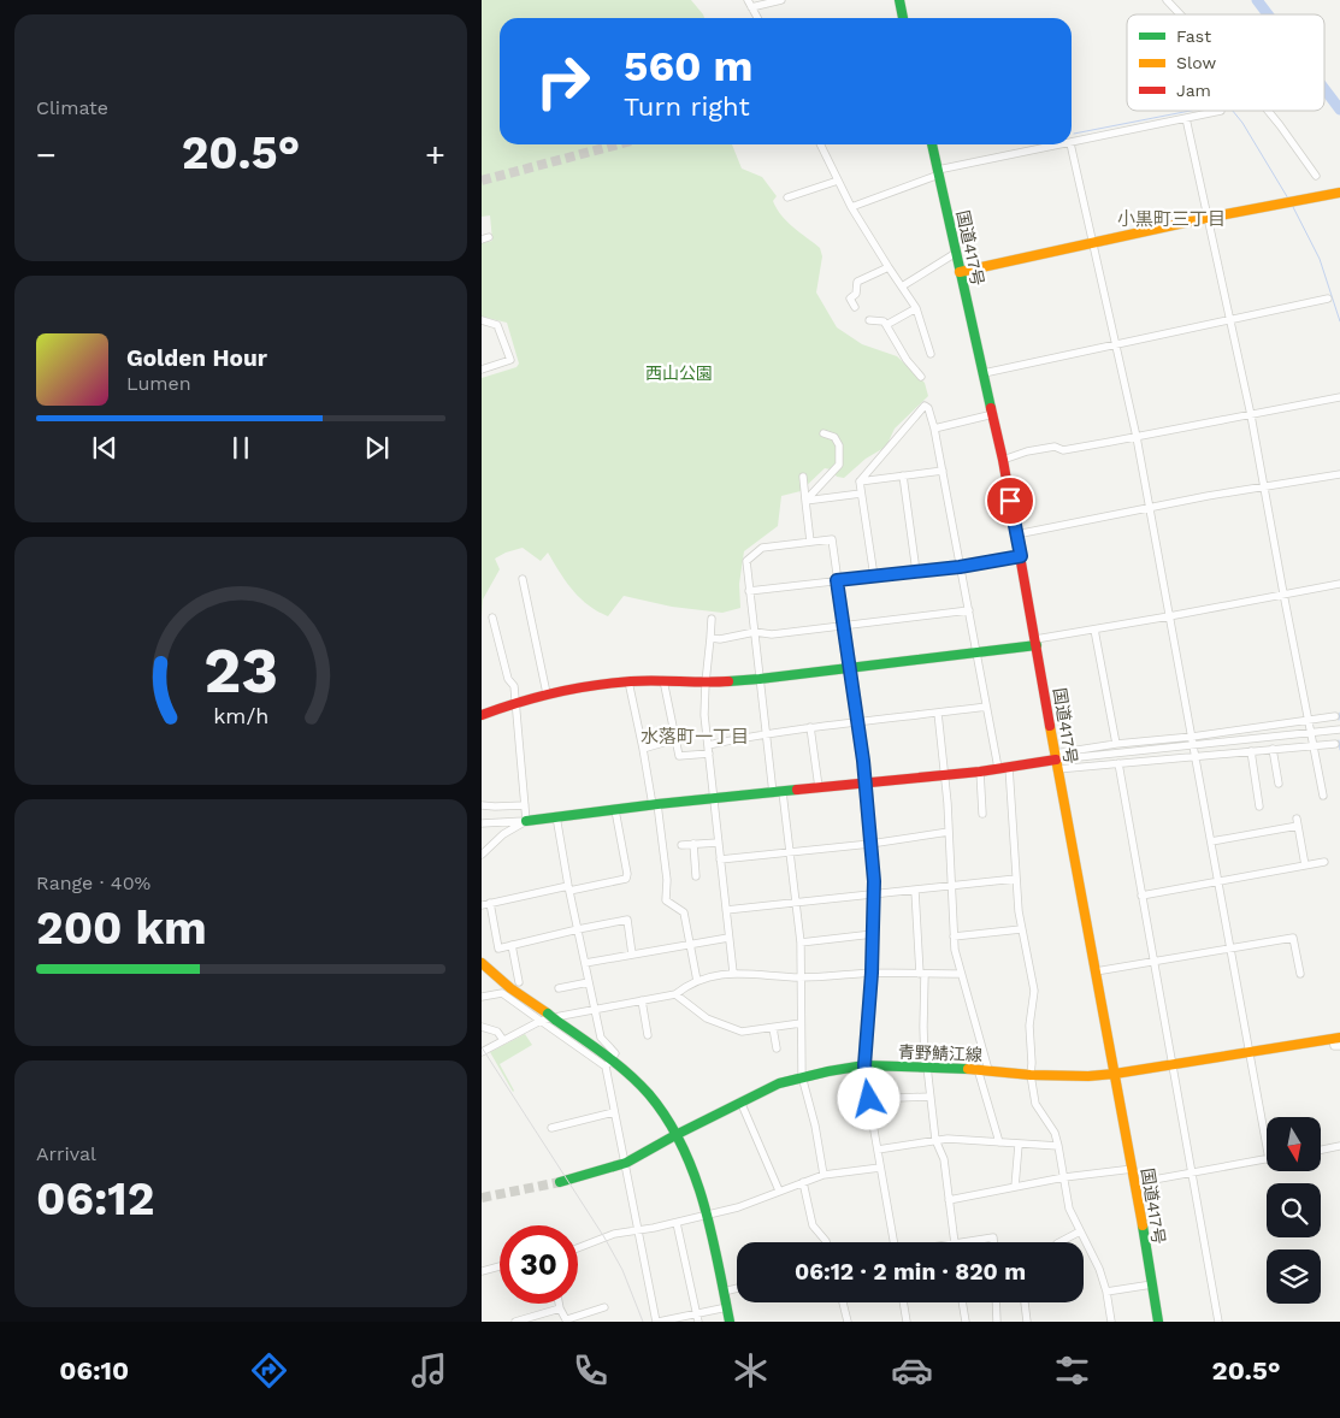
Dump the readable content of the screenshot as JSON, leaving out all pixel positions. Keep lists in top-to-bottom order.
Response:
{
  "streets": {
    "main road": ["国道417号", "青野鯖江線"]
  },
  "crossings": [
    ["国道417号", "青野鯖江線"]
  ],
  "districts": ["小黒町三丁目", "水落町一丁目"],
  "parks": ["西山公園"],
  "legend": ["Fast", "Slow", "Jam"],
  "north": "bottom",
  "page": {
    "tile": [
      "Climate",
      ["Range · 40%", "200 km"],
      ["Arrival", "06:12"]
    ],
    "turn": ["560 m", "Turn right"],
    "heat": ["−", "20.5°", "+"],
    "song": ["Golden Hour", "Lumen"],
    "limit": "30",
    "trip": "06:12 · 2 min · 820 m",
    "tabs": ["06:10", "20.5°"],
    "gauge": ["23", "km/h"]
  }
}
